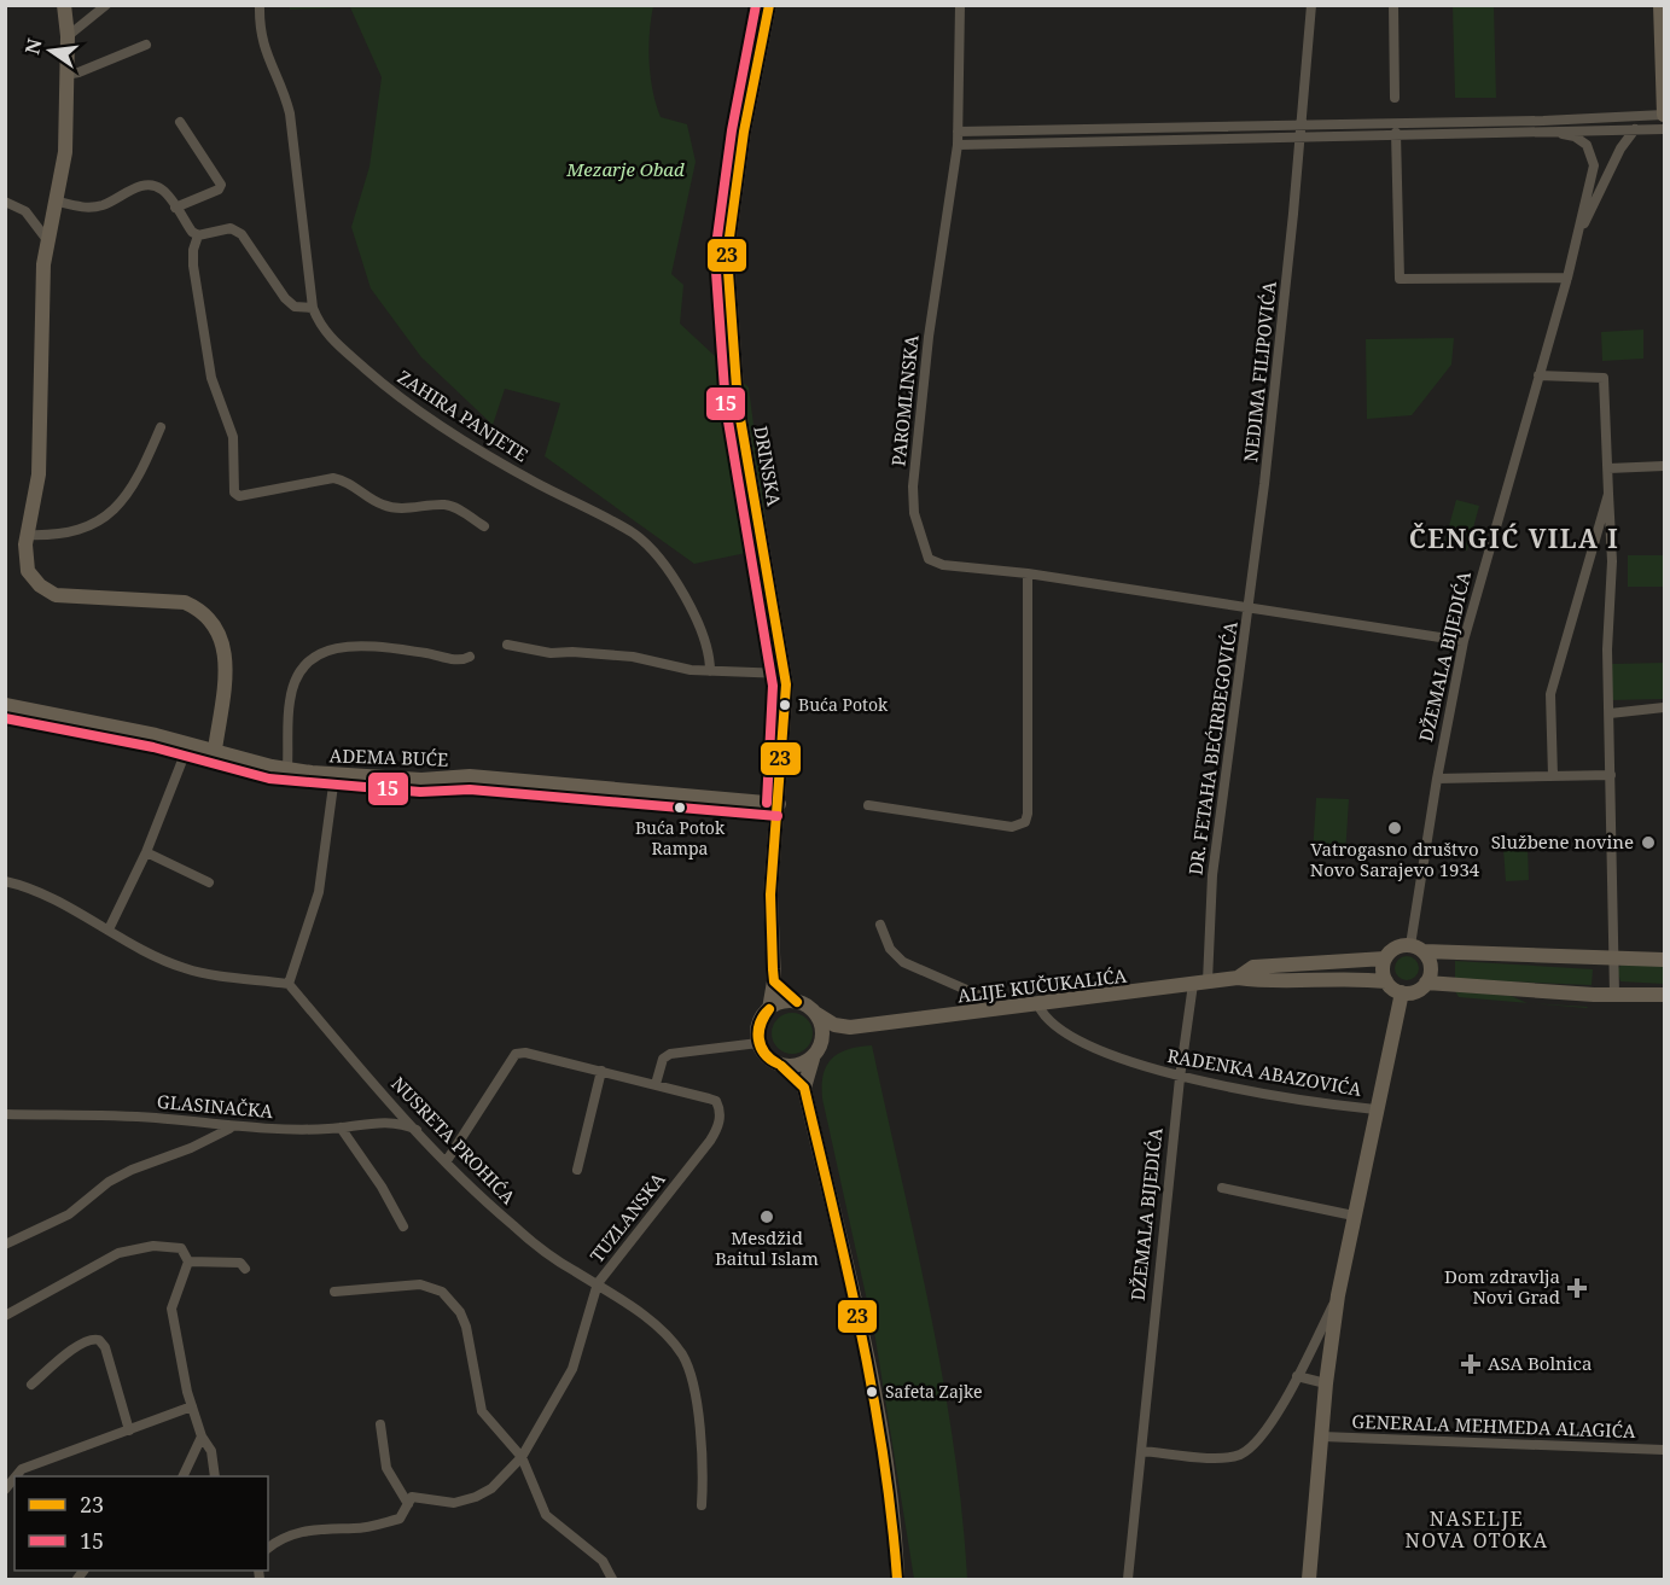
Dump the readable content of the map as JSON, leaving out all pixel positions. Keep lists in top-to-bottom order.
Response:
{
  "streets": {
    "main road": ["DRINSKA", "ADEMA BUĆE", "ALIJE KUČUKALIĆA"],
    "street": [
      "NEDIMA FILIPOVIĆA",
      "PAROMLINSKA",
      "ZAHIRA PANJETE",
      "DŽEMALA BIJEDIĆA",
      "DR. FETAHA BEĆIRBEGOVIĆA",
      "RADENKA ABAZOVIĆA",
      "GLASINAČKA",
      "NUSRETA PROHIĆA",
      "TUZLANSKA",
      "GENERALA MEHMEDA ALAGIĆA"
    ]
  },
  "crossings": [
    ["NEDIMA FILIPOVIĆA", "PAROMLINSKA"],
    ["NEDIMA FILIPOVIĆA", "DR. FETAHA BEĆIRBEGOVIĆA"],
    ["PAROMLINSKA", "DR. FETAHA BEĆIRBEGOVIĆA"],
    ["DRINSKA", "ADEMA BUĆE"],
    ["DŽEMALA BIJEDIĆA", "DR. FETAHA BEĆIRBEGOVIĆA"],
    ["DŽEMALA BIJEDIĆA", "ALIJE KUČUKALIĆA"],
    ["DŽEMALA BIJEDIĆA", "RADENKA ABAZOVIĆA"],
    ["DR. FETAHA BEĆIRBEGOVIĆA", "ALIJE KUČUKALIĆA"],
    ["ALIJE KUČUKALIĆA", "RADENKA ABAZOVIĆA"],
    ["GLASINAČKA", "NUSRETA PROHIĆA"],
    ["NUSRETA PROHIĆA", "TUZLANSKA"]
  ],
  "districts": ["ČENGIĆ VILA I", "NASELJE NOVA OTOKA"],
  "parks": ["Mezarje Obad"],
  "places": {
    "other": [
      "Buća Potok",
      "Buća Potok Rampa",
      "Vatrogasno društvo Novo Sarajevo 1934",
      "Službene novine",
      "Mesdžid Baitul Islam",
      "Safeta Zajke"
    ],
    "health": ["Dom zdravlja Novi Grad", "ASA Bolnica"]
  },
  "lines": ["transit line 23", "transit line 15"],
  "legend": ["23", "15"],
  "north": "left"
}
